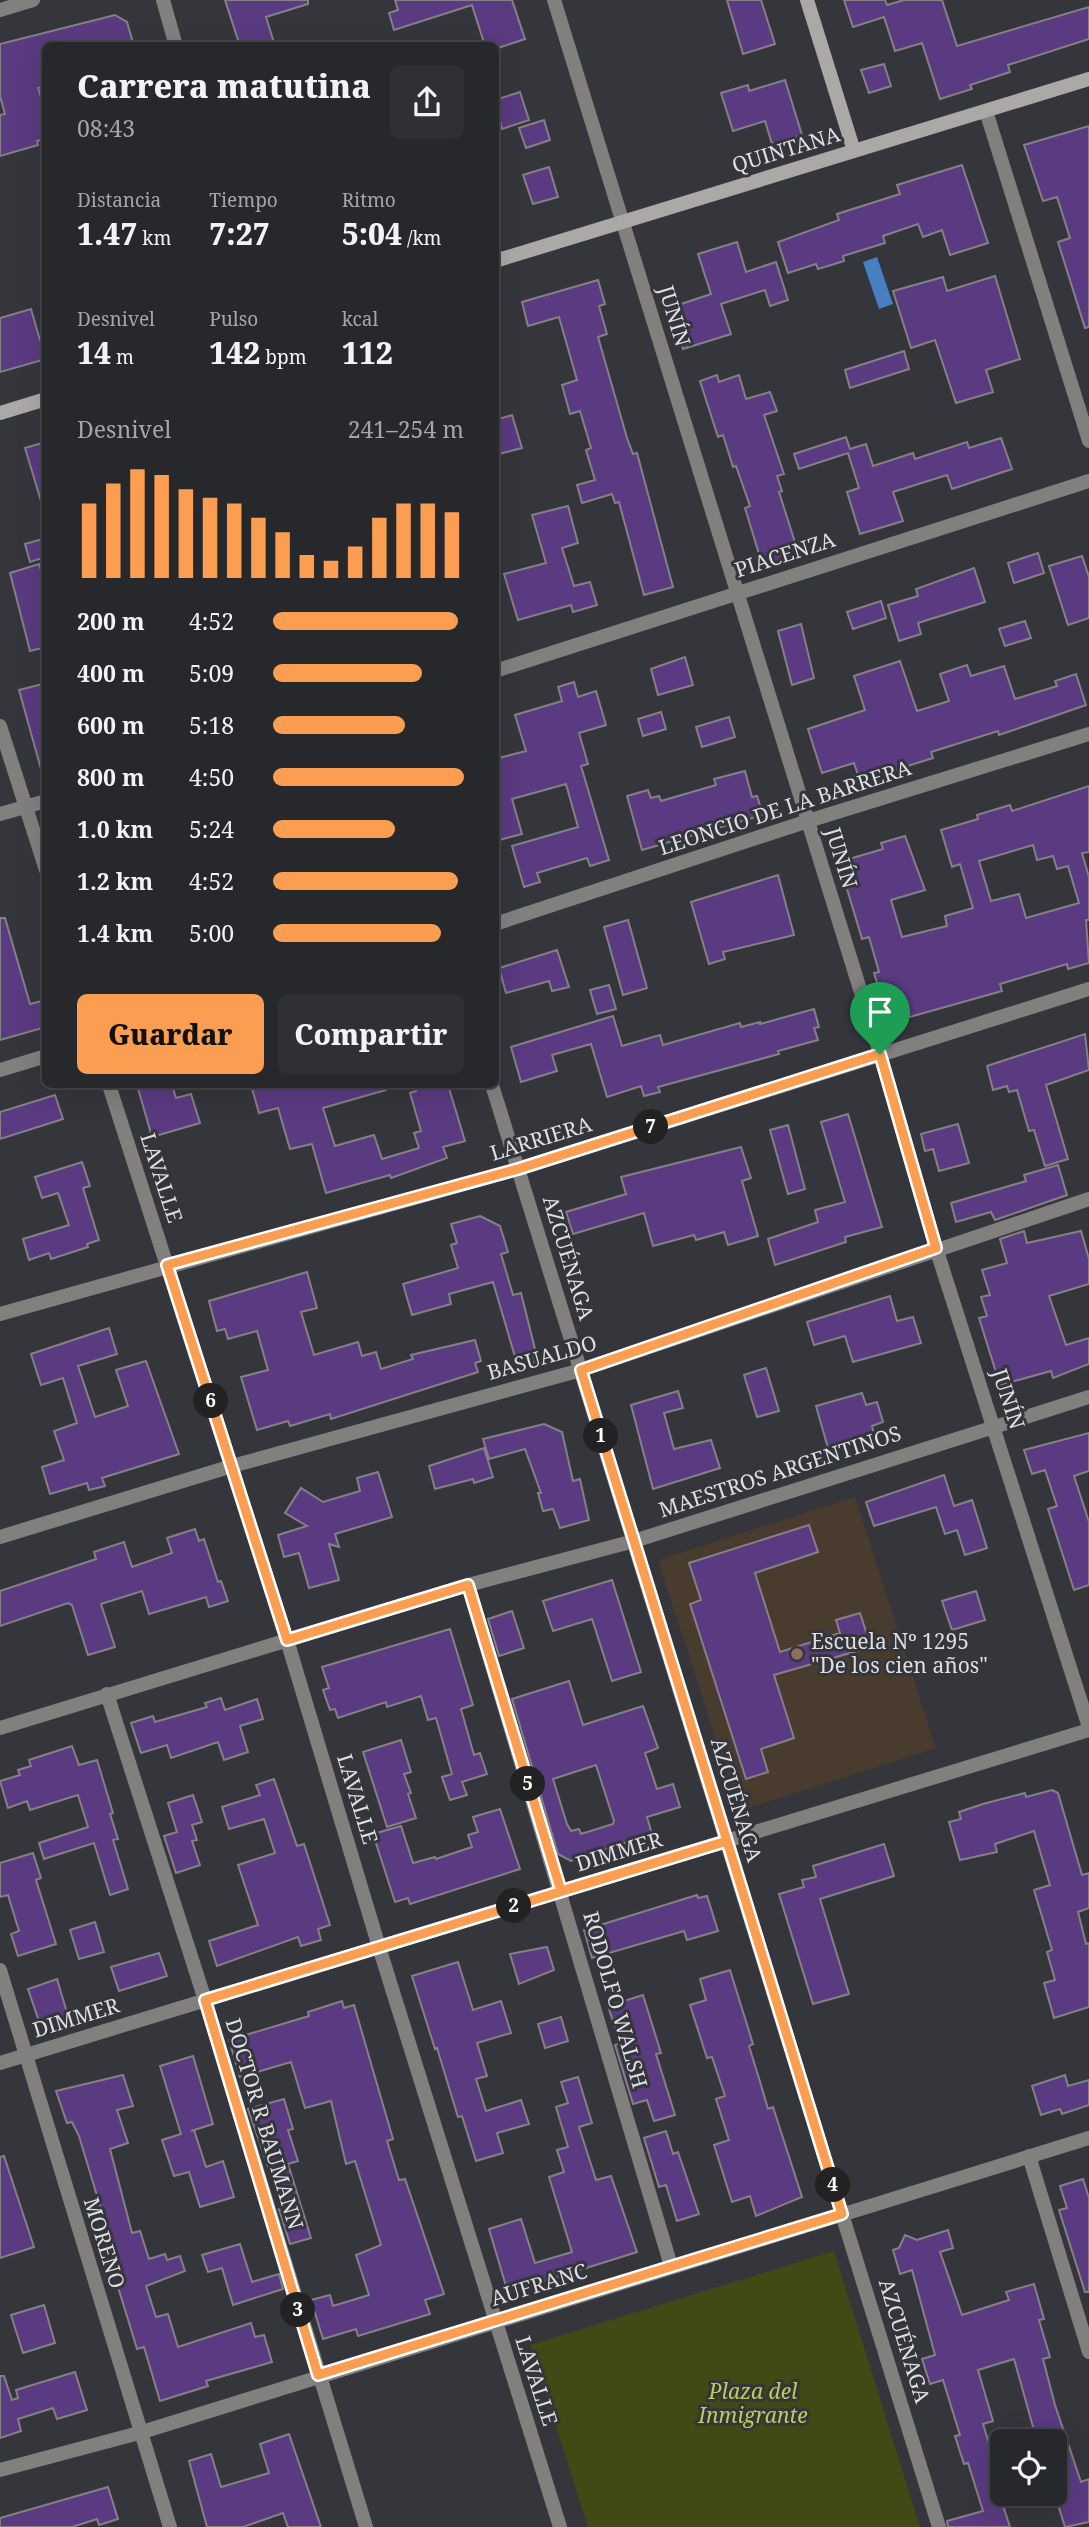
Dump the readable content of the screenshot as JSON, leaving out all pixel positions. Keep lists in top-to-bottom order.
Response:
{
  "streets": {
    "main road": ["QUINTANA"],
    "street": [
      "JUNÍN",
      "PIACENZA",
      "LEONCIO DE LA BARRERA",
      "LARRIERA",
      "LAVALLE",
      "AZCUÉNAGA",
      "BASUALDO",
      "MAESTROS ARGENTINOS",
      "DIMMER",
      "RODOLFO WALSH",
      "DOCTOR R BAUMANN",
      "MORENO",
      "AUFRANC"
    ]
  },
  "crossings": [
    ["QUINTANA", "JUNÍN"],
    ["JUNÍN", "PIACENZA"],
    ["JUNÍN", "LEONCIO DE LA BARRERA"],
    ["JUNÍN", "LARRIERA"],
    ["JUNÍN", "BASUALDO"],
    ["JUNÍN", "MAESTROS ARGENTINOS"],
    ["JUNÍN", "DIMMER"],
    ["LARRIERA", "LAVALLE"],
    ["LARRIERA", "AZCUÉNAGA"],
    ["LAVALLE", "BASUALDO"],
    ["LAVALLE", "MAESTROS ARGENTINOS"],
    ["LAVALLE", "DIMMER"],
    ["LAVALLE", "AUFRANC"],
    ["AZCUÉNAGA", "BASUALDO"],
    ["AZCUÉNAGA", "MAESTROS ARGENTINOS"],
    ["AZCUÉNAGA", "DIMMER"],
    ["AZCUÉNAGA", "AUFRANC"],
    ["MAESTROS ARGENTINOS", "RODOLFO WALSH"],
    ["MAESTROS ARGENTINOS", "DOCTOR R BAUMANN"],
    ["DIMMER", "RODOLFO WALSH"],
    ["DIMMER", "DOCTOR R BAUMANN"],
    ["DIMMER", "MORENO"],
    ["RODOLFO WALSH", "AUFRANC"],
    ["DOCTOR R BAUMANN", "AUFRANC"],
    ["MORENO", "AUFRANC"]
  ],
  "parks": ["Plaza del Inmigrante"],
  "places": ["Escuela Nº 1295 \"De los cien años\""],
  "page": {
    "heading": ["Carrera matutina", "08:43"],
    "stats": [
      ["Distancia", "1.47 km"],
      ["Tiempo", "7:27"],
      ["Ritmo", "5:04 /km"],
      ["Desnivel", "14 m"],
      ["Pulso", "142 bpm"],
      ["kcal", "112"]
    ],
    "chart": ["Desnivel", "241–254 m"],
    "list": [
      {
        "name": "200 m",
        "note": "4:52"
      },
      {
        "name": "400 m",
        "note": "5:09"
      },
      {
        "name": "600 m",
        "note": "5:18"
      },
      {
        "name": "800 m",
        "note": "4:50"
      },
      {
        "name": "1.0 km",
        "note": "5:24"
      },
      {
        "name": "1.2 km",
        "note": "4:52"
      },
      {
        "name": "1.4 km",
        "note": "5:00"
      }
    ],
    "buttons": ["Guardar", "Compartir"],
    "pins": [
      "7",
      "6",
      "1",
      "5",
      "2",
      "4",
      "3"
    ]
  }
}
